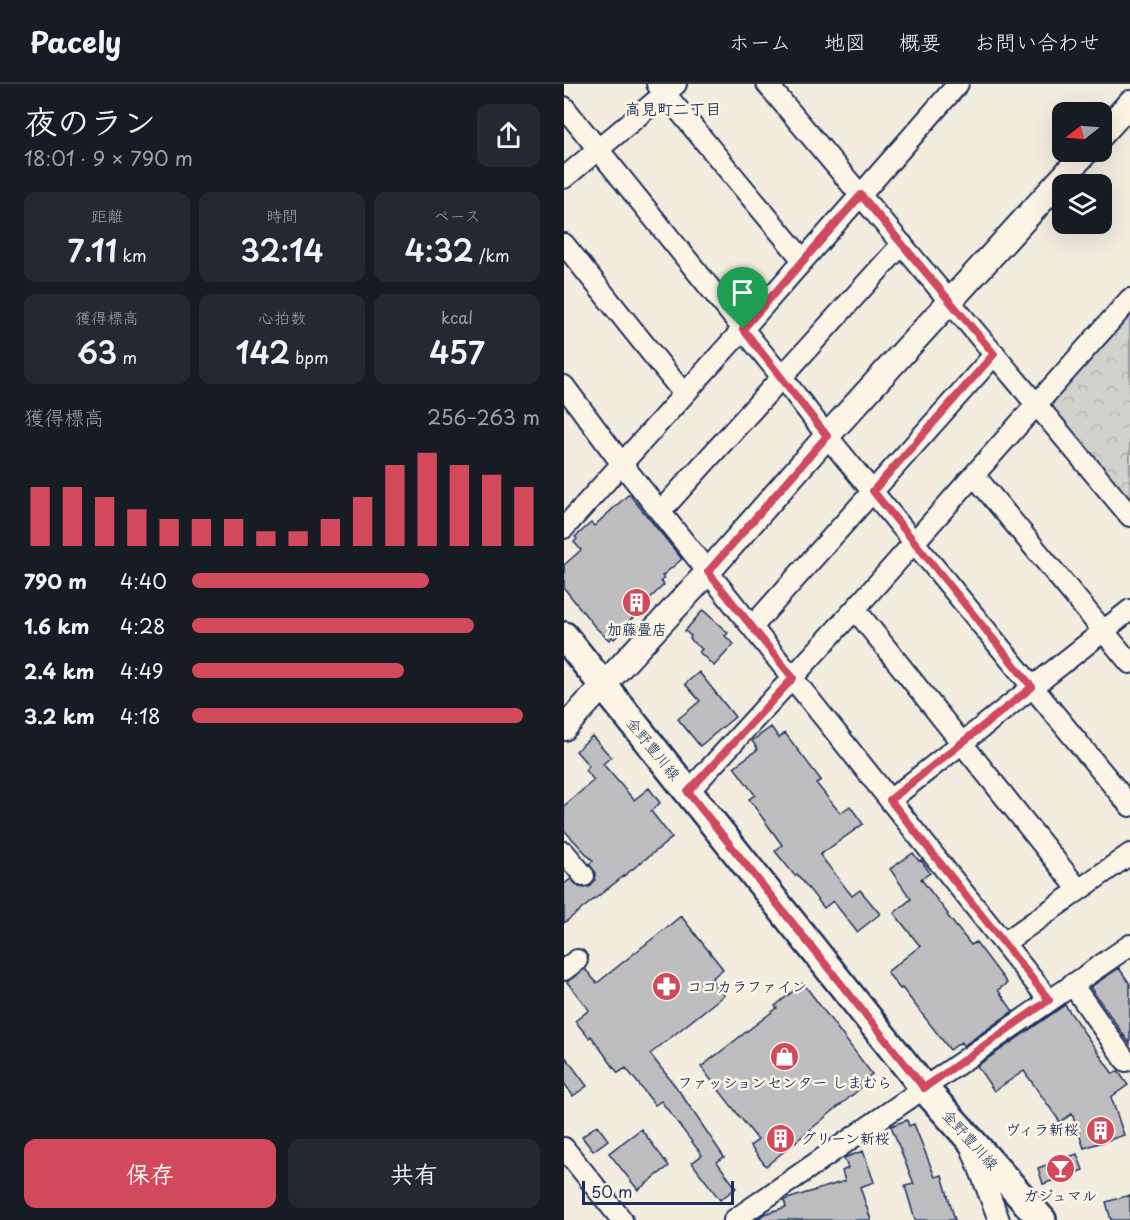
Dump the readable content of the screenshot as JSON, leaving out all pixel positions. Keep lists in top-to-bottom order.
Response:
{
  "streets": {
    "main road": ["金野豊川線"]
  },
  "districts": ["高見町二丁目"],
  "places": {
    "building": ["加藤畳店", "ヴィラ新桜", "グリーン新桜"],
    "pharmacy": ["ココカラファイン"],
    "shop": ["ファッションセンター しまむら"],
    "bar": ["ガジュマル"]
  },
  "scale_bar": "50 m",
  "north": "left",
  "page": {
    "header": "Pacely",
    "nav": [
      "ホーム",
      "地図",
      "概要",
      "お問い合わせ"
    ],
    "heading": ["夜のラン", "18:01 · 9 × 790 m"],
    "stats": [
      ["距離", "7.11 km"],
      ["時間", "32:14"],
      ["ペース", "4:32 /km"],
      ["獲得標高", "63 m"],
      ["心拍数", "142 bpm"],
      ["kcal", "457"]
    ],
    "chart": ["獲得標高", "256–263 m"],
    "list": [
      {
        "name": "790 m",
        "note": "4:40"
      },
      {
        "name": "1.6 km",
        "note": "4:28"
      },
      {
        "name": "2.4 km",
        "note": "4:49"
      },
      {
        "name": "3.2 km",
        "note": "4:18"
      }
    ],
    "buttons": ["保存", "共有"],
    "scale": "50 m"
  }
}
